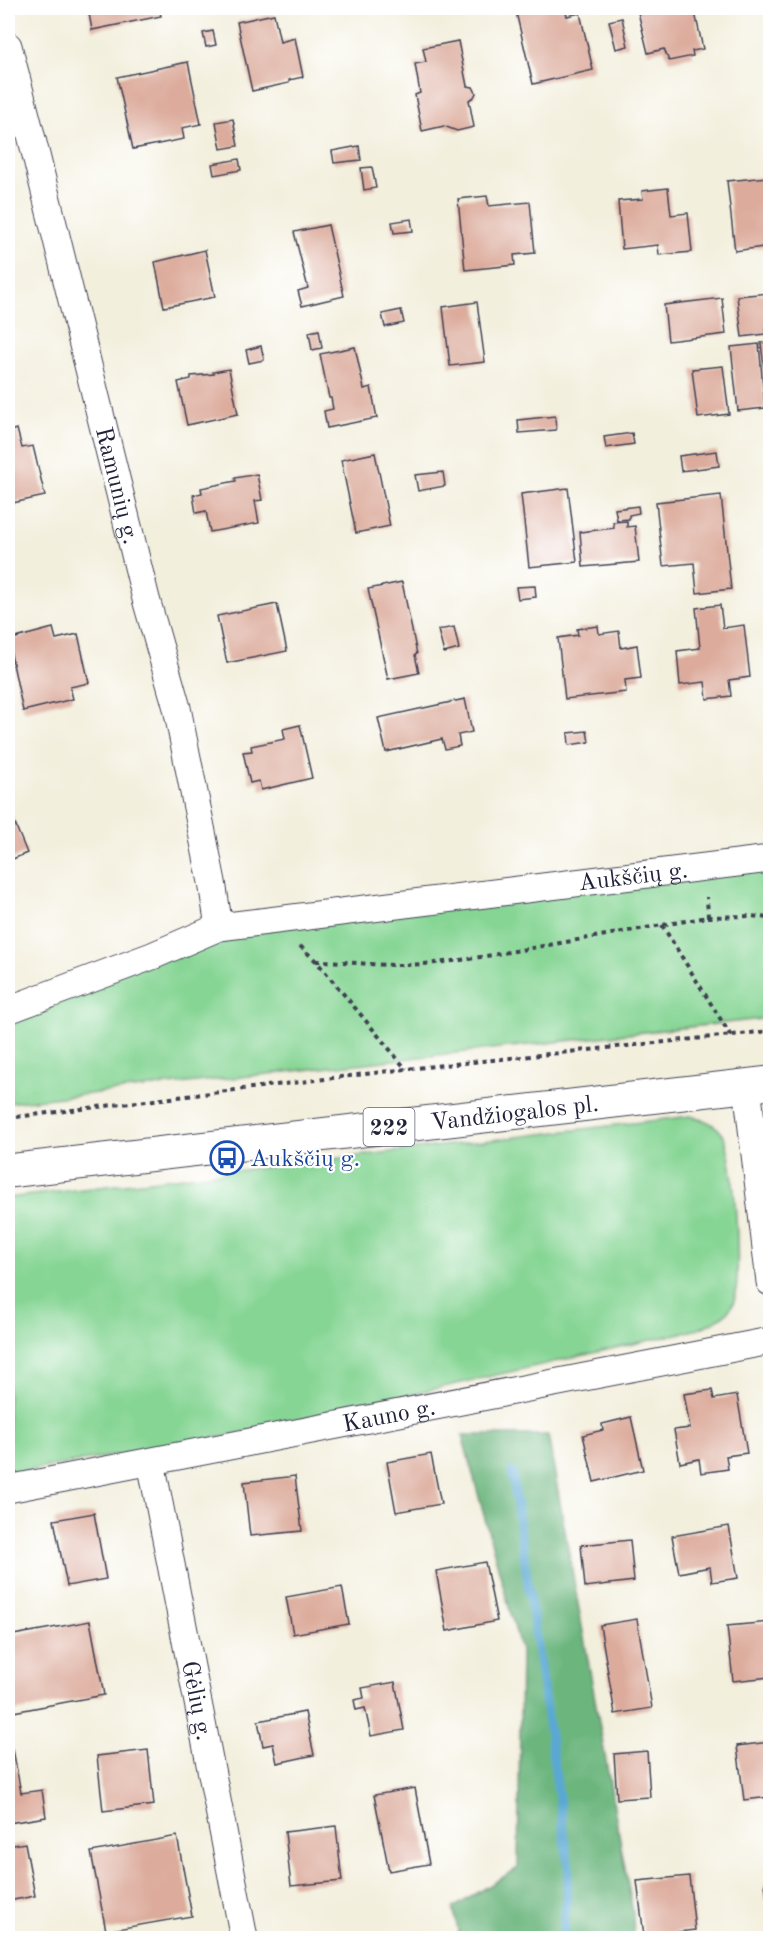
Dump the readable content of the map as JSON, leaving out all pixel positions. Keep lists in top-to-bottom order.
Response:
{
  "streets": {
    "main road": ["Vandžiogalos pl.", "222"],
    "street": [
      "Ramunių g.",
      "Aukščių g.",
      "Kauno g.",
      "Gėlių g."
    ]
  },
  "crossings": [
    ["Ramunių g.", "Aukščių g."],
    ["Kauno g.", "Gėlių g."]
  ],
  "places": {
    "bus stop": ["Aukščių g."]
  }
}
